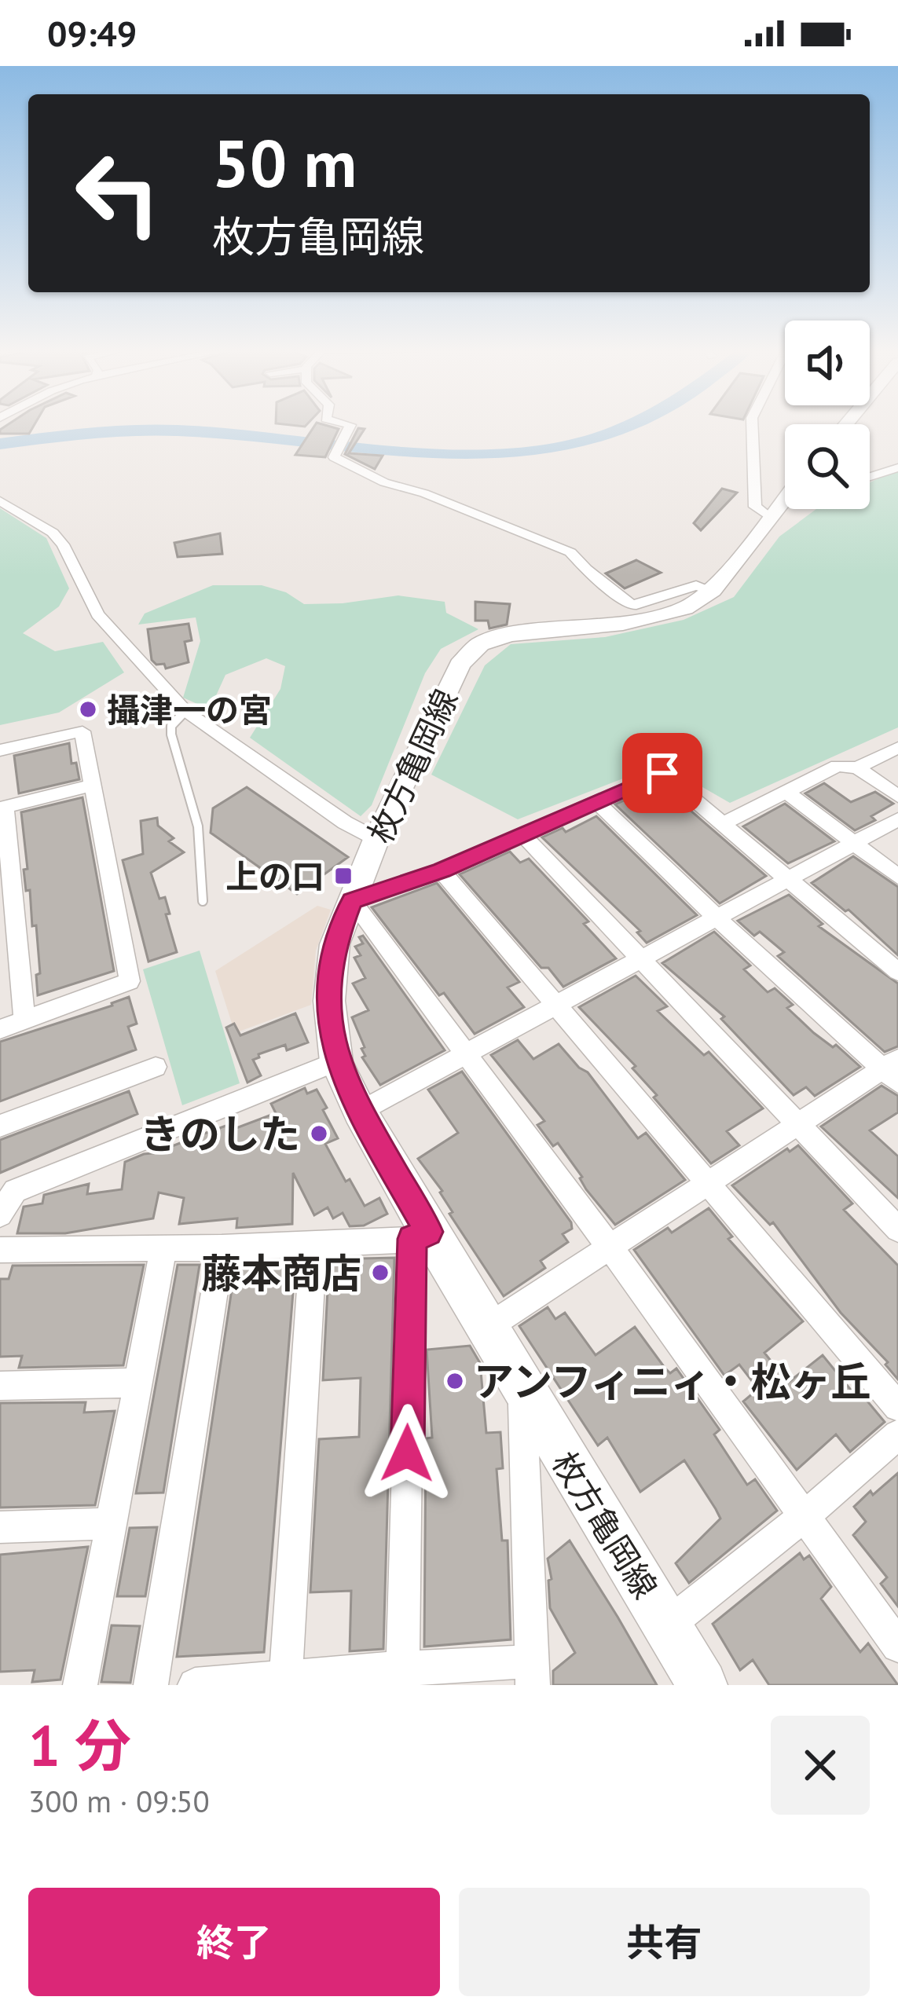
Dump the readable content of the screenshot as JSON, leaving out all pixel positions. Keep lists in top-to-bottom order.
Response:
{
  "streets": {
    "main road": ["枚方亀岡線"]
  },
  "places": {
    "other": [
      "攝津一の宮",
      "きのした",
      "藤本商店",
      "アンフィニィ・松ヶ丘"
    ],
    "transit": ["上の口"]
  },
  "page": {
    "status": "09:49",
    "turn": ["50 m", "枚方亀岡線"],
    "heading": ["1 分", "300 m · 09:50"],
    "buttons": ["終了", "共有"]
  }
}
